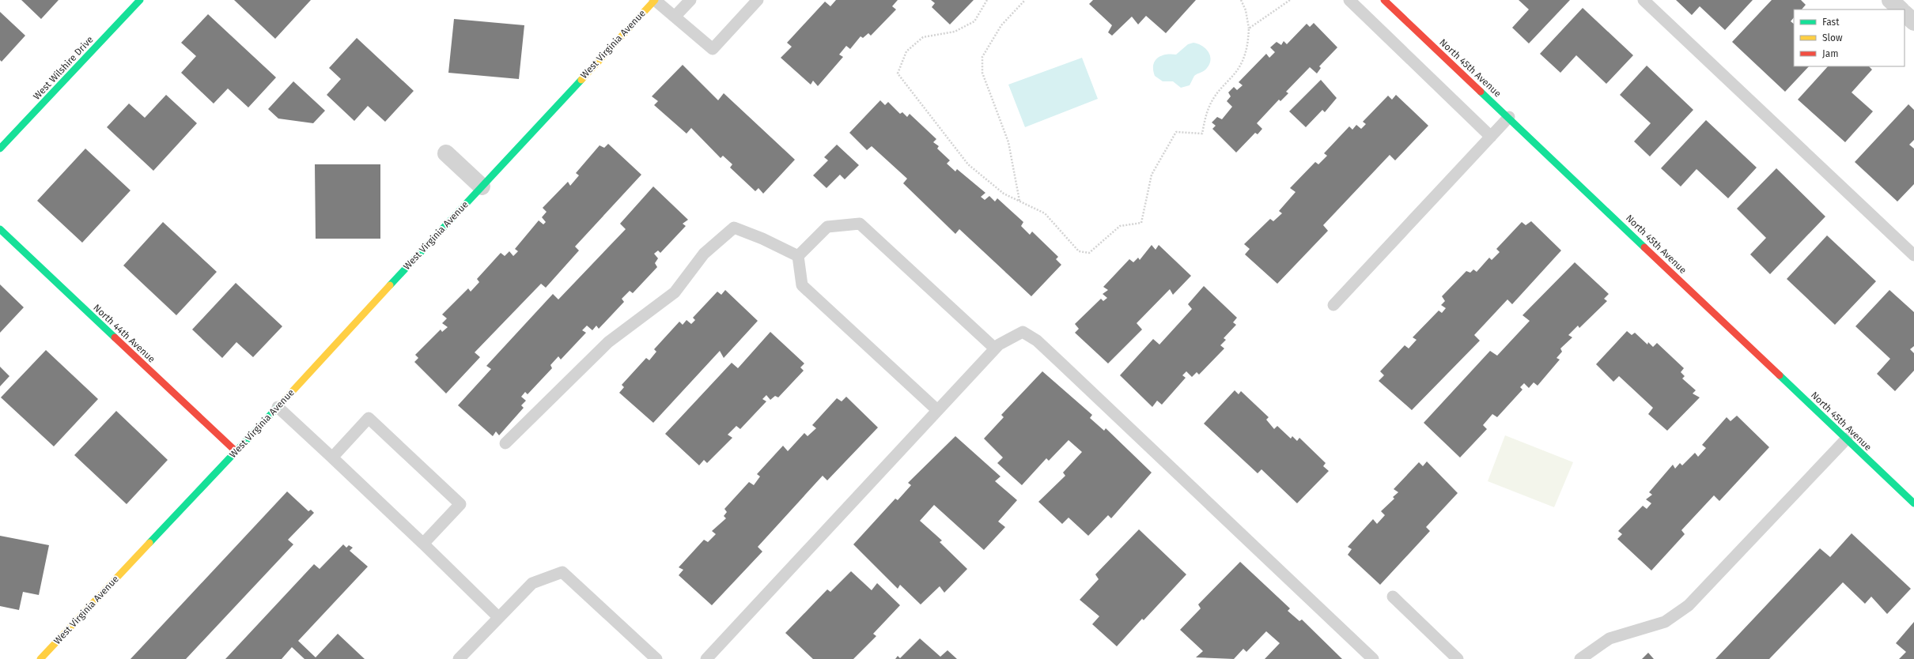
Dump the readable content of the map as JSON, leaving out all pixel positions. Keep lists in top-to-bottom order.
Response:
{
  "streets": {
    "street": [
      "West Virginia Avenue",
      "West Wilshire Drive",
      "North 45th Avenue",
      "North 44th Avenue"
    ]
  },
  "crossings": [
    ["West Virginia Avenue", "North 44th Avenue"]
  ],
  "legend": ["Fast", "Slow", "Jam"]
}
